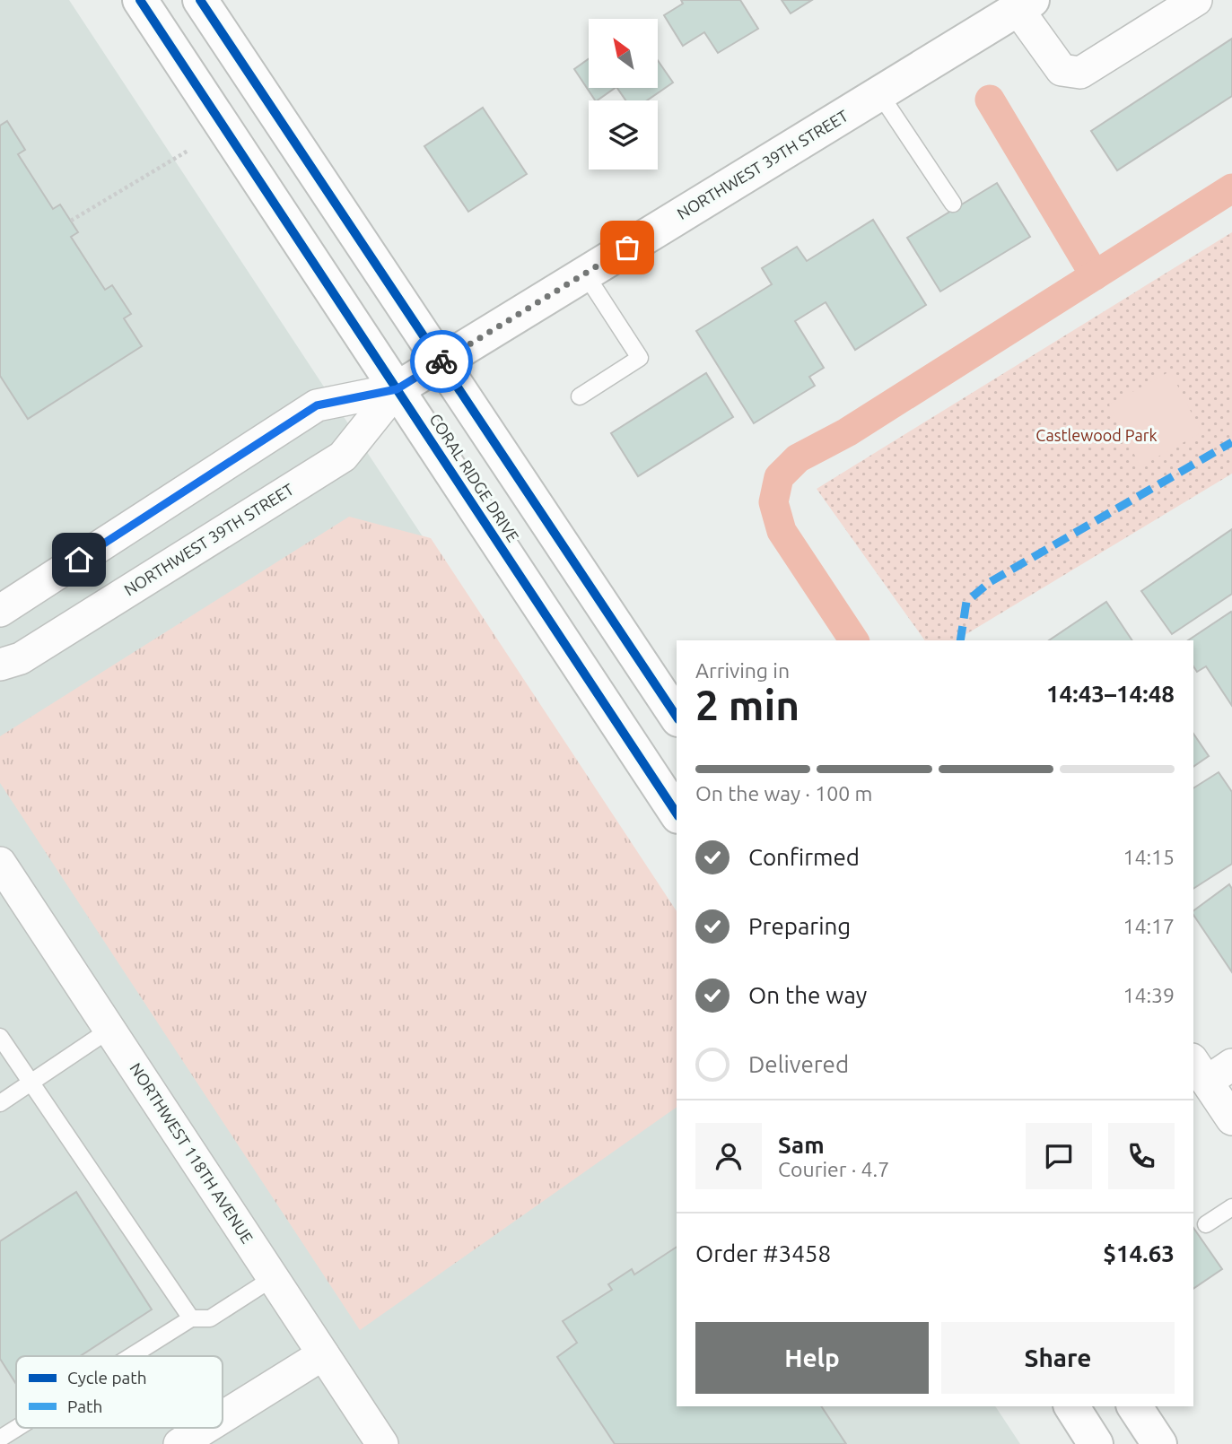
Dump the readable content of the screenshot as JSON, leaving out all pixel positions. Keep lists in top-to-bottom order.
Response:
{
  "streets": {
    "main road": ["NORTHWEST 39TH STREET", "CORAL RIDGE DRIVE"],
    "street": ["NORTHWEST 118TH AVENUE"]
  },
  "crossings": [
    ["NORTHWEST 39TH STREET", "CORAL RIDGE DRIVE"]
  ],
  "parks": ["Castlewood Park"],
  "legend": ["Cycle path", "Path"],
  "north": "top left",
  "page": {
    "heading": ["2 min", "Arriving in", "14:43–14:48"],
    "panel": [
      "Sam",
      "Courier · 4.7",
      "Order #3458",
      "$14.63"
    ],
    "bar": "On the way · 100 m",
    "list": [
      ["Confirmed", "14:15"],
      ["Preparing", "14:17"],
      ["On the way", "14:39"],
      "Delivered"
    ],
    "buttons": ["Help", "Share"]
  }
}
